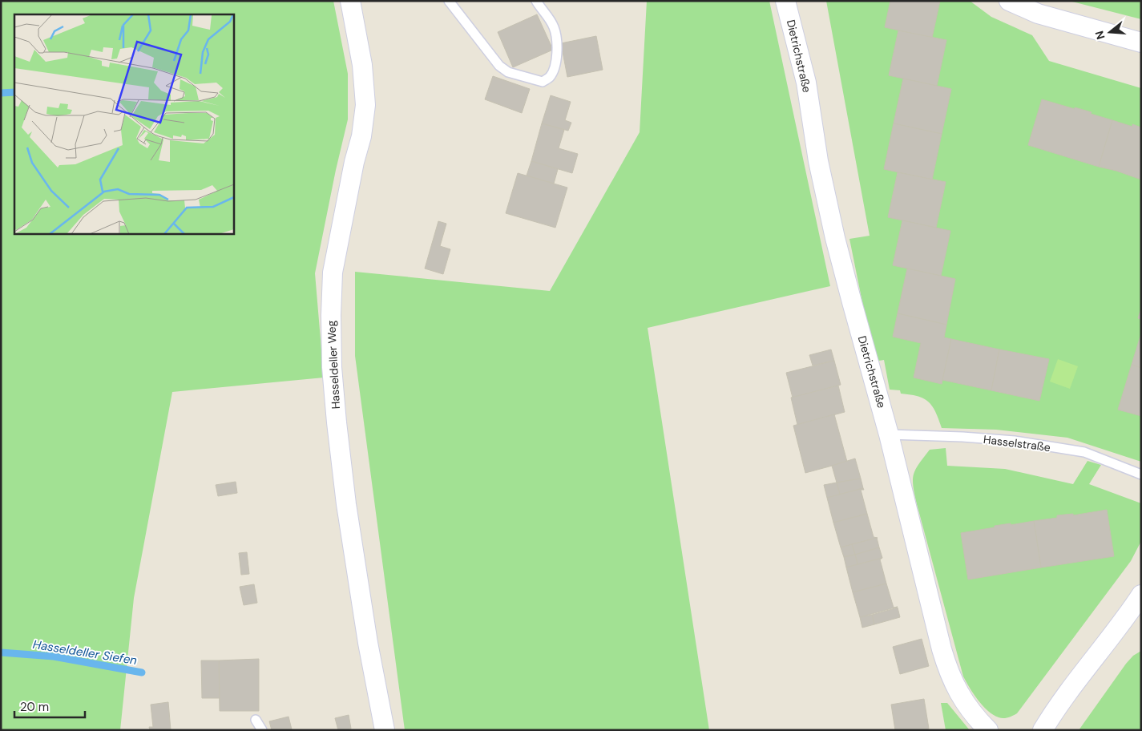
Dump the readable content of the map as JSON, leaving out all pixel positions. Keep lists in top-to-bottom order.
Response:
{
  "streets": {
    "street": ["Dietrichstraße", "Hasseldeller Weg"],
    "lane": ["Hasselstraße"]
  },
  "crossings": [
    ["Dietrichstraße", "Hasselstraße"]
  ],
  "water": ["Hasseldeller Siefen"],
  "scale_bar": "20 m",
  "north": "left"
}
